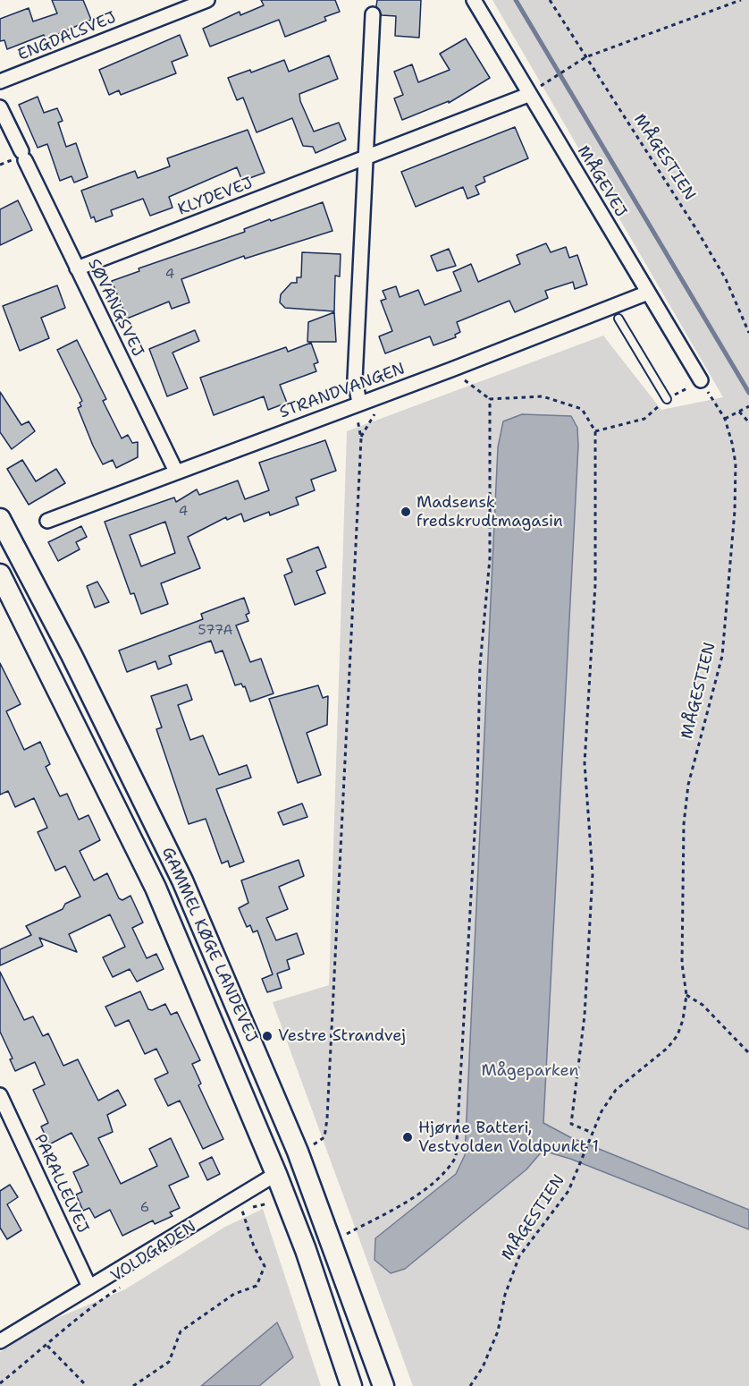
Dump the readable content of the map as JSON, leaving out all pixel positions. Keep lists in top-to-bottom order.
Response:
{
  "streets": {
    "main road": ["GAMMEL KØGE LANDEVEJ"],
    "street": [
      "ENGDALSVEJ",
      "MÅGEVEJ",
      "KLYDEVEJ",
      "SØVANGSVEJ",
      "STRANDVANGEN",
      "PARALLELVEJ"
    ],
    "path": ["MÅGESTIEN", "VOLDGADEN"]
  },
  "crossings": [
    ["MÅGESTIEN", "MÅGEVEJ"],
    ["MÅGEVEJ", "KLYDEVEJ"],
    ["MÅGEVEJ", "STRANDVANGEN"],
    ["KLYDEVEJ", "SØVANGSVEJ"],
    ["SØVANGSVEJ", "STRANDVANGEN"]
  ],
  "parks": ["Mågeparken"],
  "places": ["Madsensk fredskrudtmagasin", "Vestre Strandvej", "Hjørne Batteri, Vestvolden Voldpunkt 1"],
  "house_numbers": [
    "4",
    "4",
    "577A",
    "6"
  ]
}
